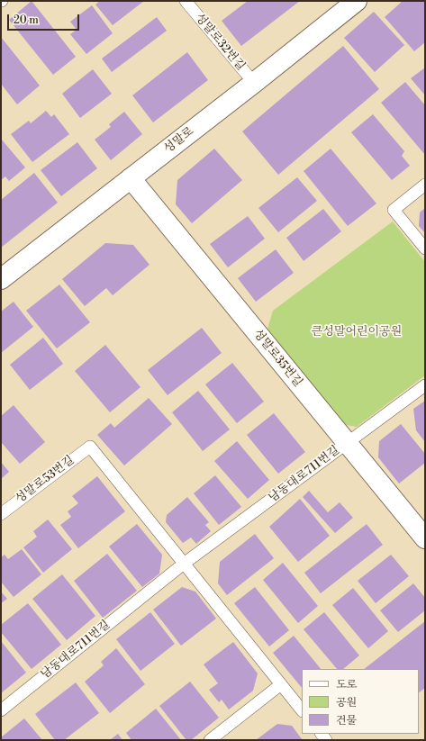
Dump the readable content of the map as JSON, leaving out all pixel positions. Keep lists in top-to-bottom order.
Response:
{
  "streets": {
    "street": ["성말로", "성말로35번길"],
    "lane": ["성말로32번길", "남동대로711번길", "성말로53번길"]
  },
  "crossings": [
    ["성말로32번길", "성말로"],
    ["성말로", "성말로35번길"],
    ["성말로35번길", "남동대로711번길"],
    ["남동대로711번길", "성말로53번길"]
  ],
  "parks": ["큰성말어린이공원"],
  "legend": ["도로", "공원", "건물"],
  "scale_bar": "20 m"
}
